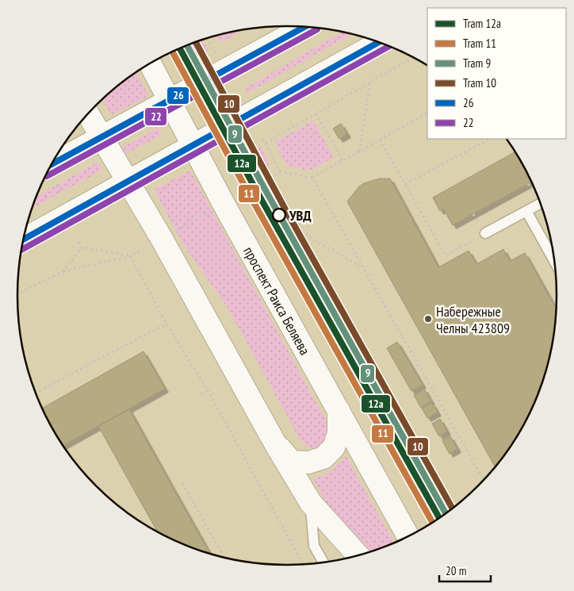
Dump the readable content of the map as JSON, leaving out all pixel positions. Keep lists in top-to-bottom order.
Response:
{
  "streets": {
    "street": ["проспект Раиса Беляева"]
  },
  "places": ["УВД", "Набережные Челны 423809"],
  "lines": [
    "transit line 26",
    "transit line 22",
    "tram line 10",
    "tram line 9",
    "tram line 12а",
    "tram line 11"
  ],
  "legend": [
    "Tram 12а",
    "Tram 11",
    "Tram 9",
    "Tram 10",
    "26",
    "22"
  ],
  "scale_bar": "20 m"
}
